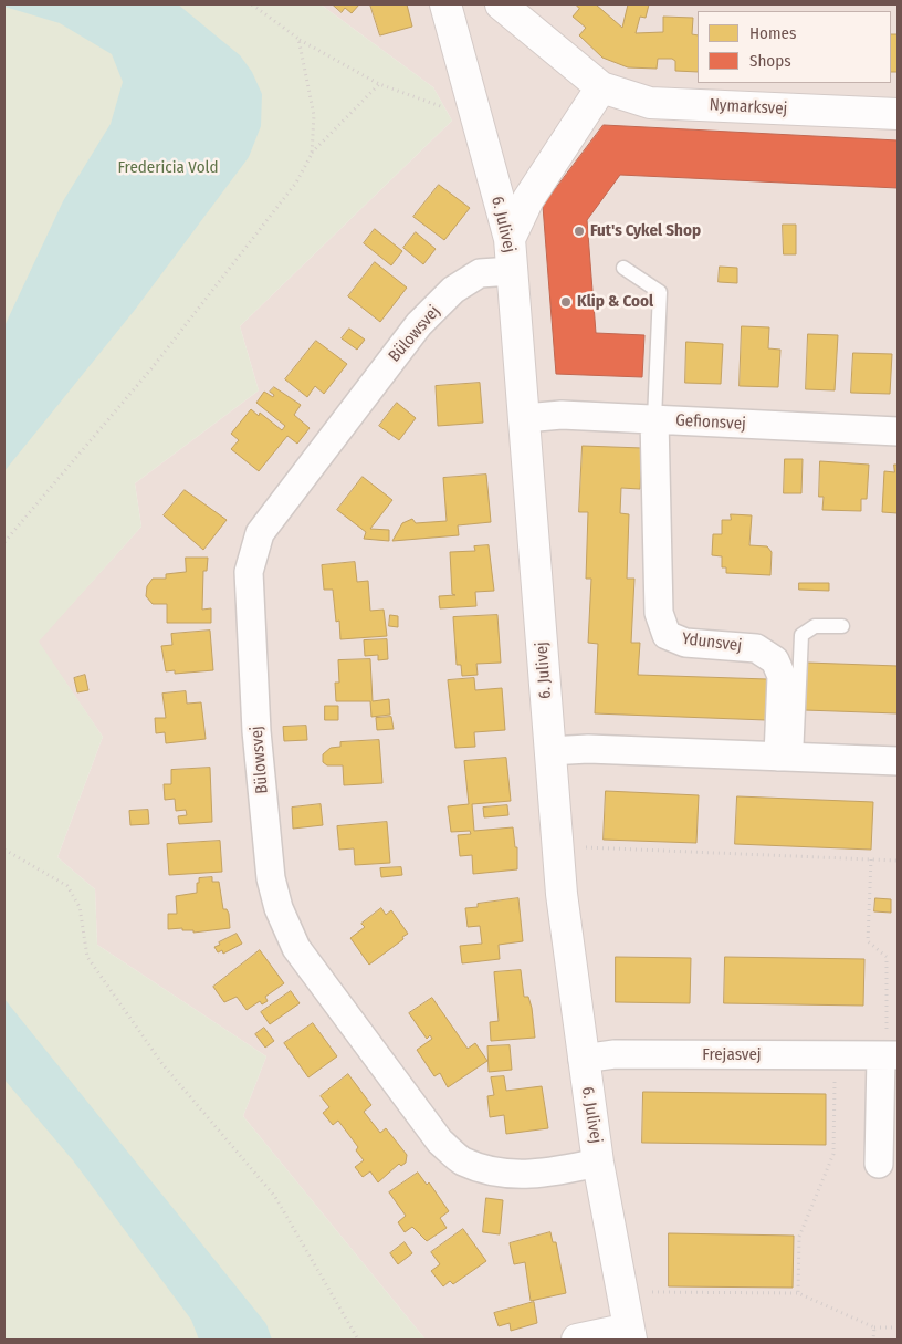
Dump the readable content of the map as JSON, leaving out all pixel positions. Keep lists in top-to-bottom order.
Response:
{
  "streets": {
    "street": [
      "Nymarksvej",
      "6. Julivej",
      "Bülowsvej",
      "Gefionsvej",
      "Ydunsvej",
      "Frejasvej"
    ]
  },
  "crossings": [
    ["6. Julivej", "Bülowsvej"],
    ["6. Julivej", "Gefionsvej"],
    ["6. Julivej", "Frejasvej"],
    ["Gefionsvej", "Ydunsvej"]
  ],
  "parks": ["Fredericia Vold"],
  "places": ["Fut's Cykel Shop", "Klip & Cool"],
  "legend": ["Homes", "Shops"]
}
